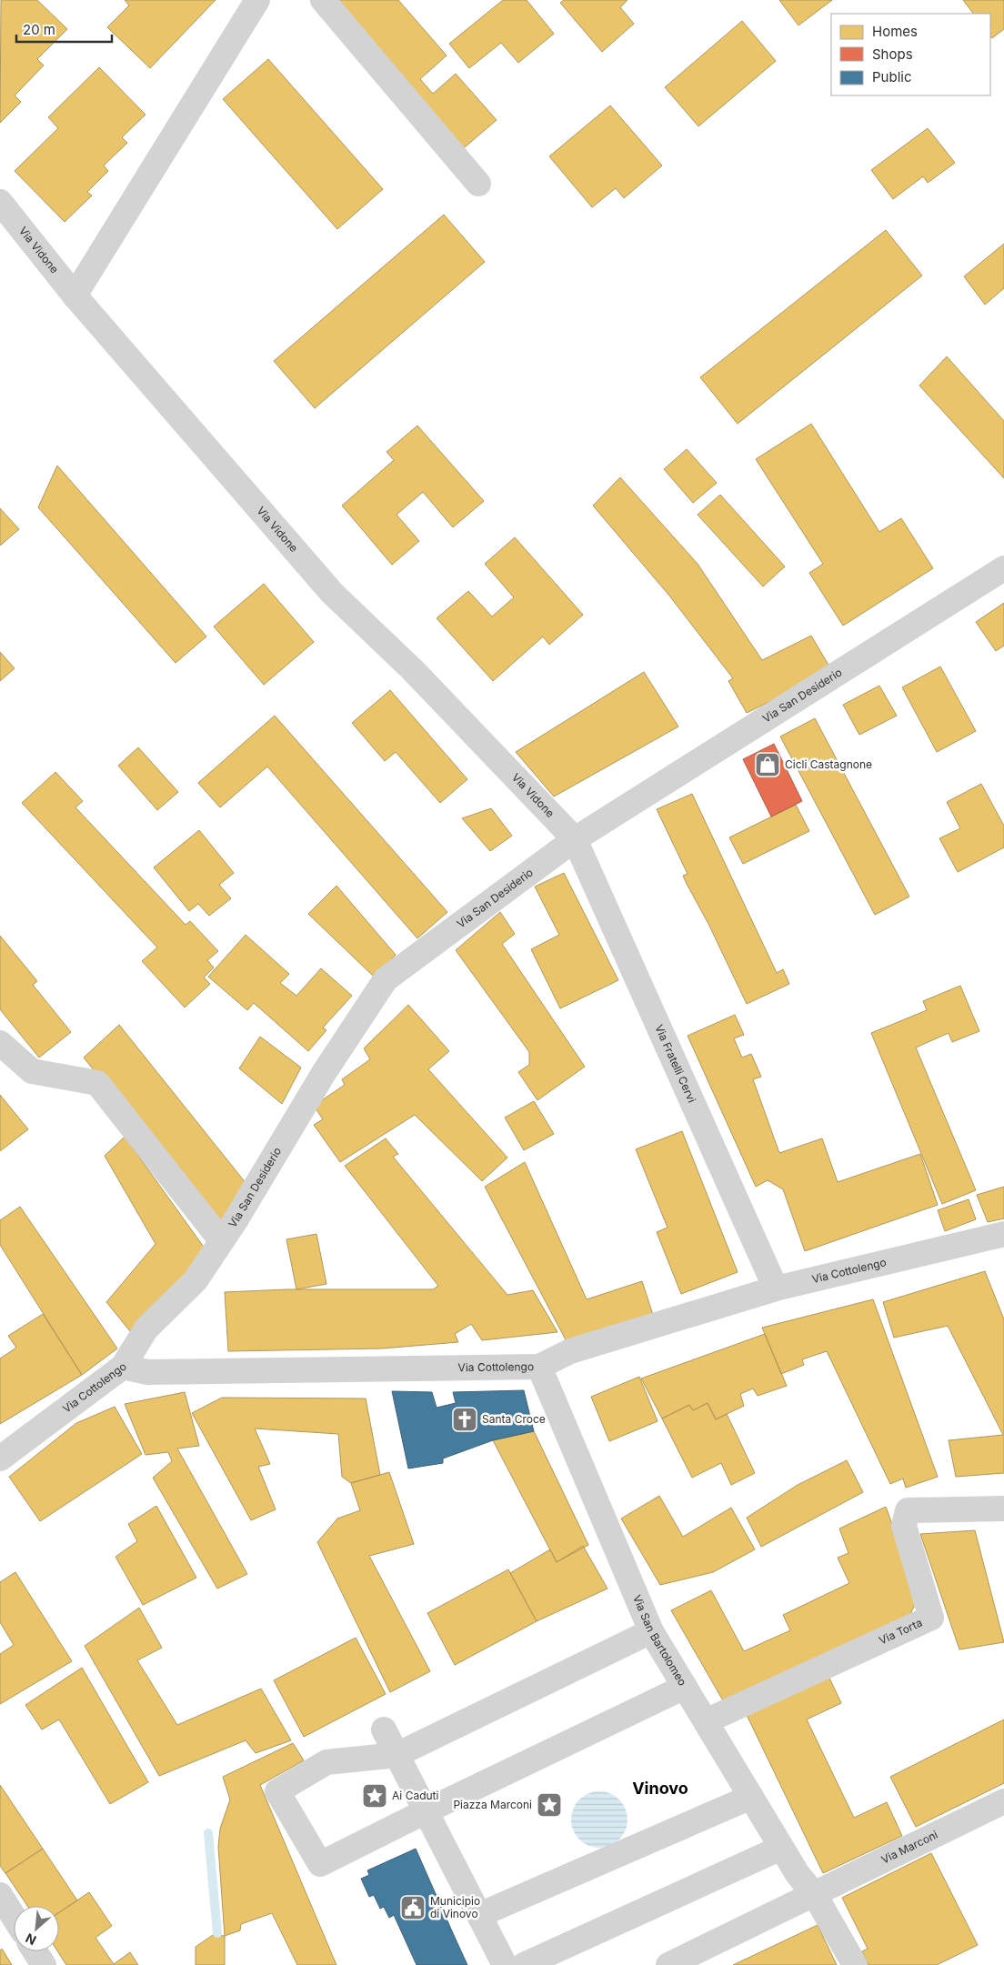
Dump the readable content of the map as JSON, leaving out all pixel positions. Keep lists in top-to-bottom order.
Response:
{
  "streets": {
    "street": [
      "Via Vidone",
      "Via San Desiderio",
      "Via Fratelli Cervi",
      "Via Cottolengo",
      "Via Torta",
      "Via San Bartolomeo",
      "Via Marconi"
    ]
  },
  "crossings": [
    ["Via Vidone", "Via San Desiderio"],
    ["Via Vidone", "Via Fratelli Cervi"],
    ["Via San Desiderio", "Via Fratelli Cervi"],
    ["Via San Desiderio", "Via Cottolengo"],
    ["Via Fratelli Cervi", "Via Cottolengo"],
    ["Via Cottolengo", "Via San Bartolomeo"],
    ["Via Torta", "Via San Bartolomeo"],
    ["Via San Bartolomeo", "Via Marconi"]
  ],
  "districts": ["Vinovo"],
  "places": {
    "shop": ["Cicli Castagnone"],
    "church": ["Santa Croce"],
    "place": ["Ai Caduti", "Piazza Marconi"],
    "public building": ["Municipio di Vinovo"]
  },
  "legend": ["Homes", "Shops", "Public"],
  "scale_bar": "20 m",
  "north": "bottom left"
}
